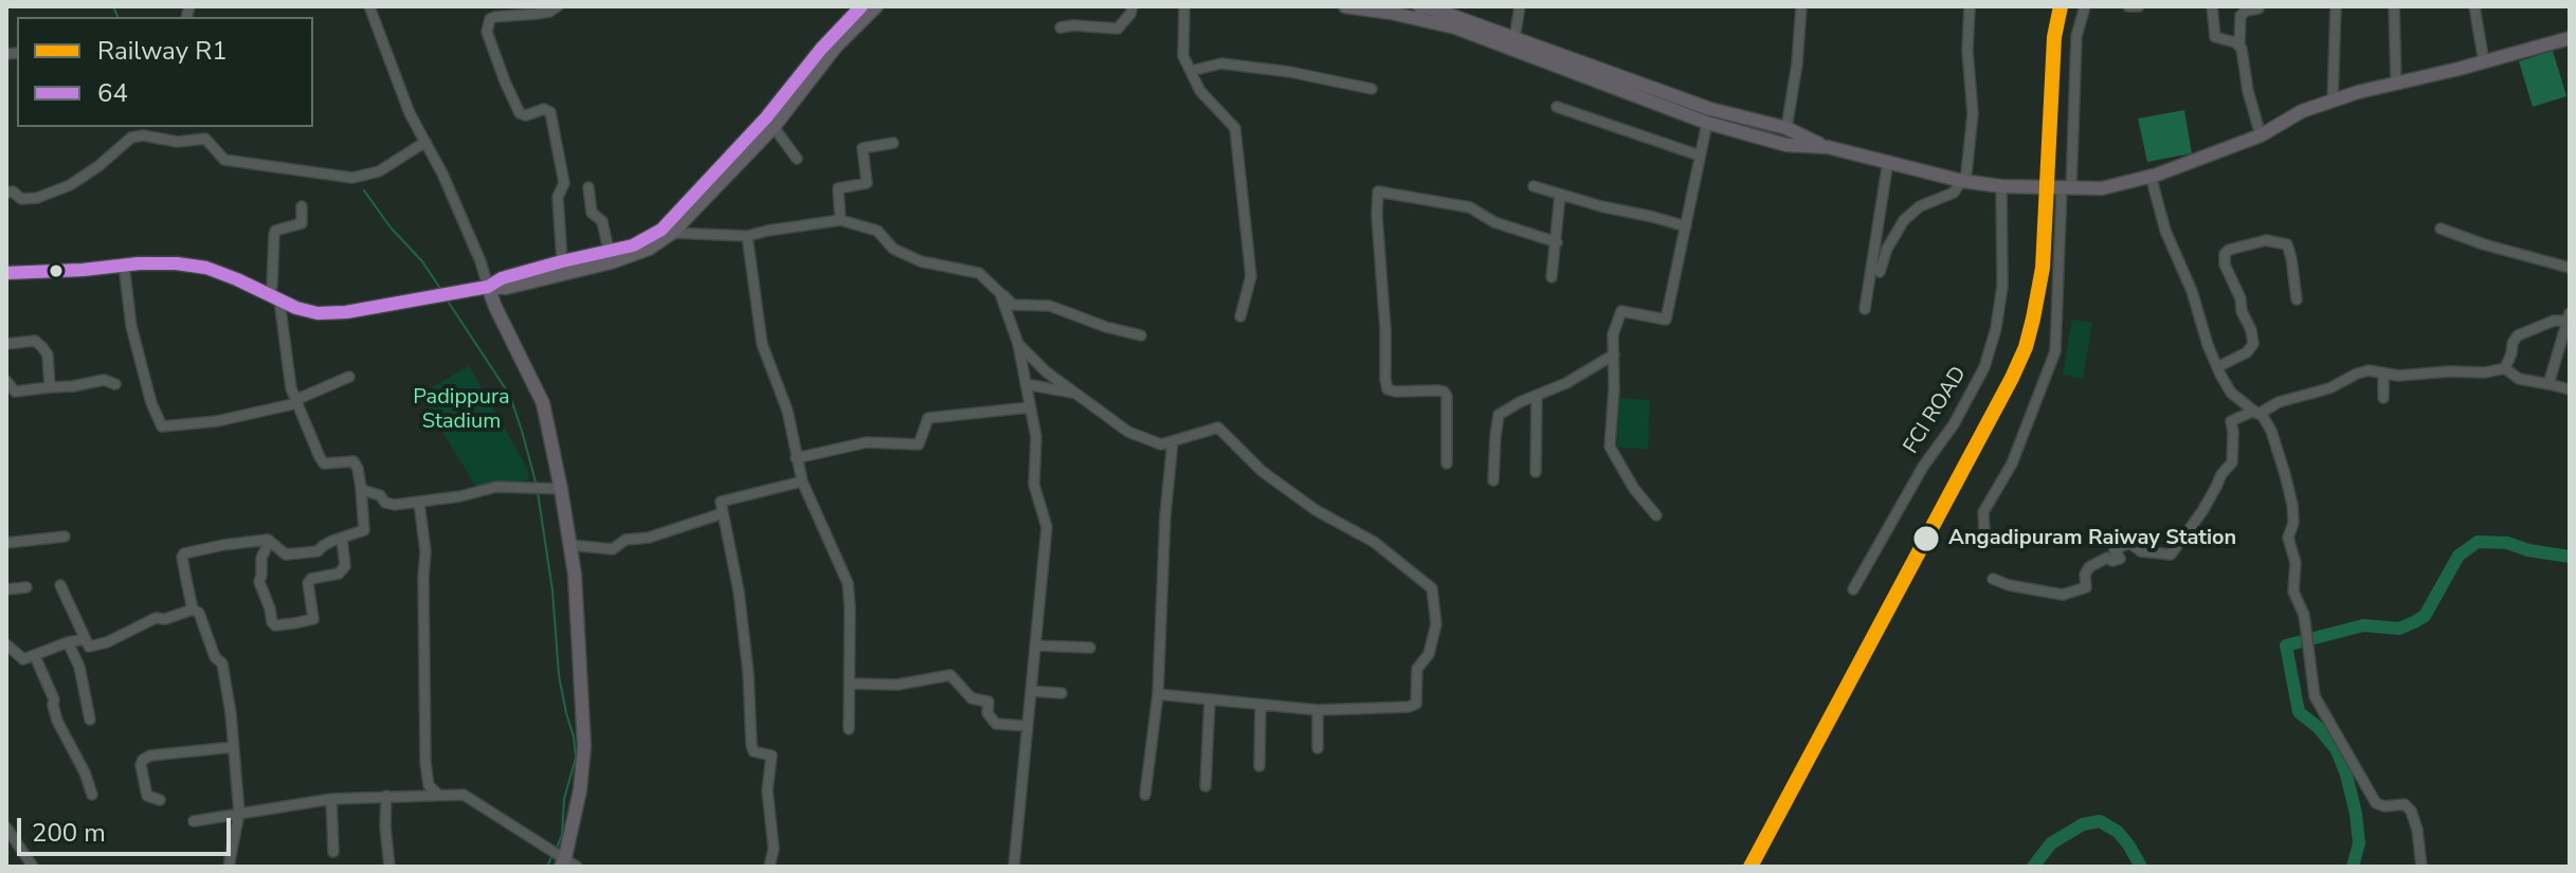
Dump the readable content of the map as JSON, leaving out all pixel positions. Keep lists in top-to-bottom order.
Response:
{
  "streets": {
    "street": ["FCI ROAD"]
  },
  "parks": ["Padippura Stadium"],
  "places": ["Angadipuram Raiway Station"],
  "lines": ["rail line R1", "transit line 64"],
  "legend": ["Railway R1", "64"],
  "scale_bar": "200 m"
}
